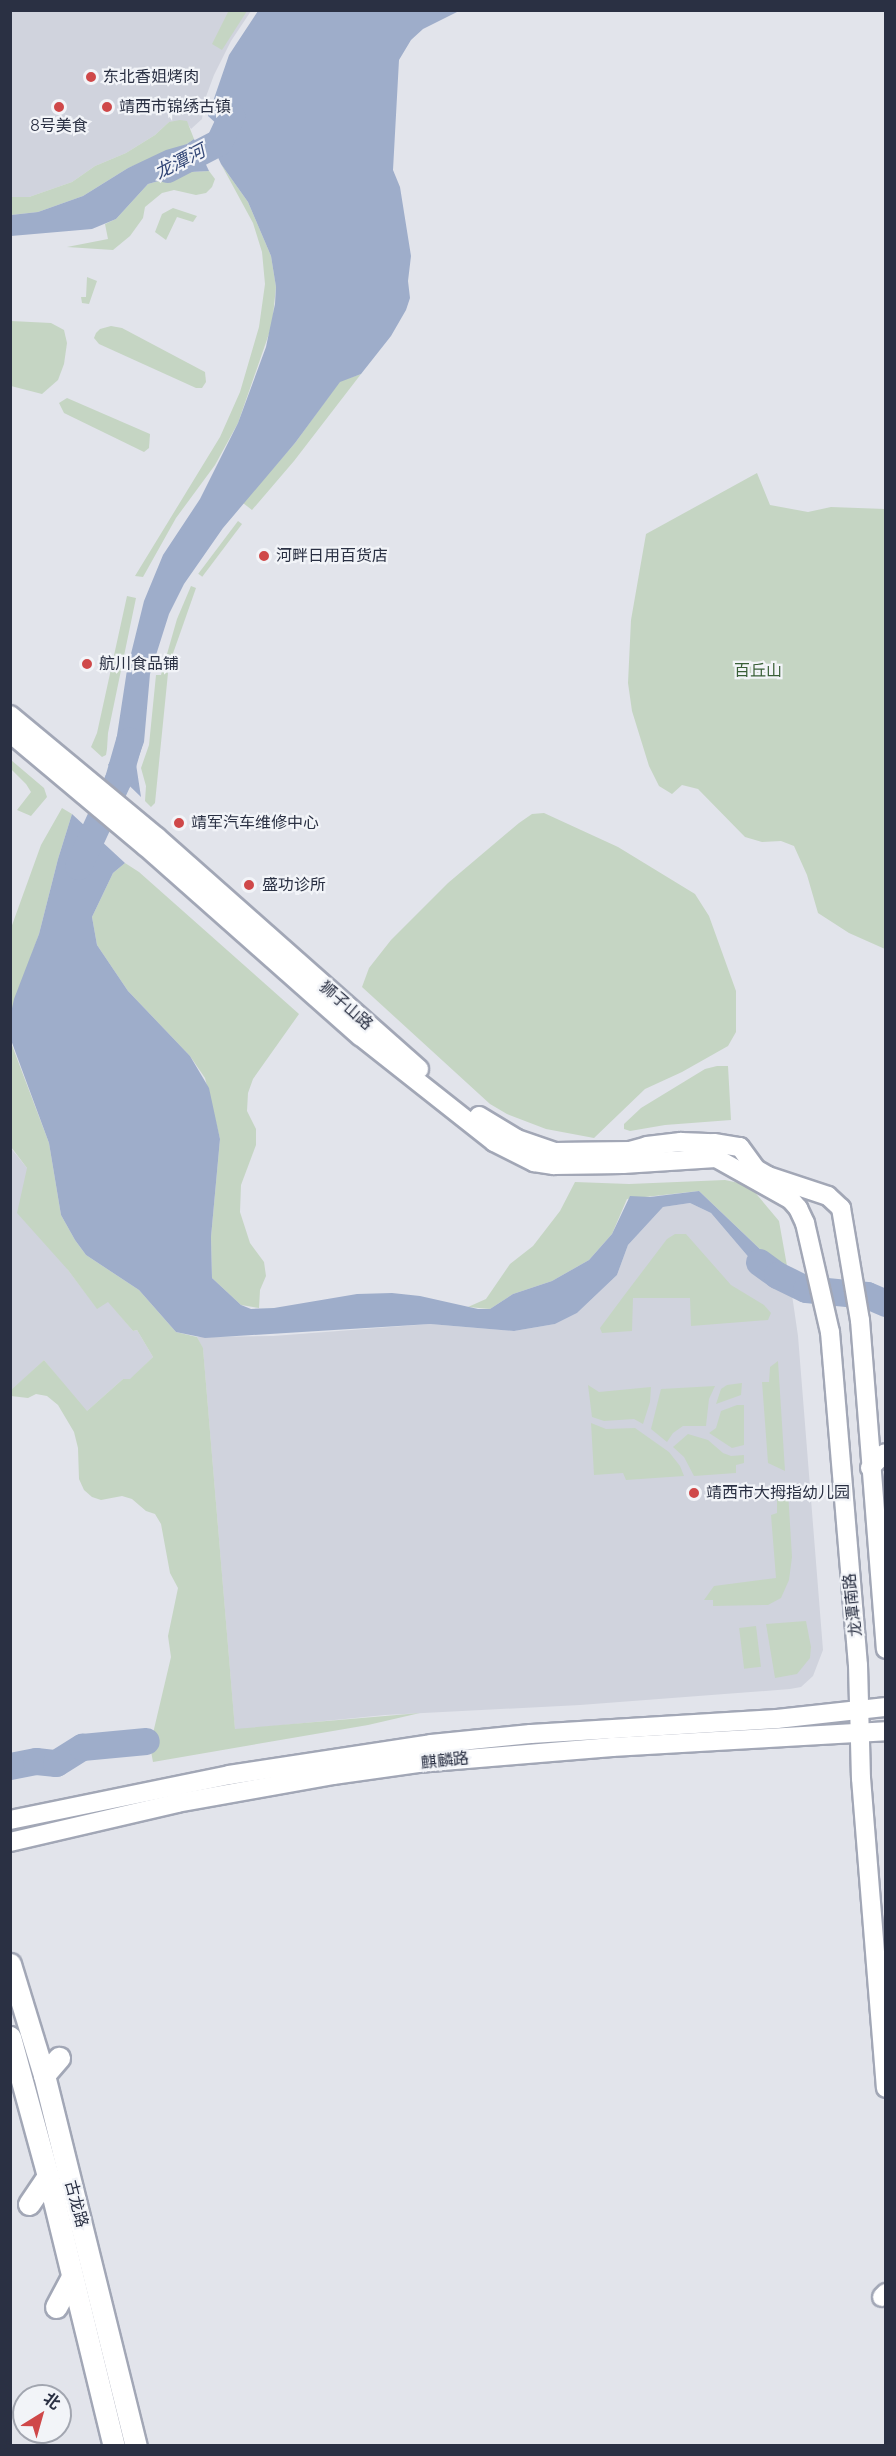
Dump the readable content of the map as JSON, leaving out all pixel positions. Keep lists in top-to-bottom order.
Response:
{
  "streets": {
    "main road": [
      "狮子山路",
      "龙潭南路",
      "麒麟路",
      "古龙路"
    ]
  },
  "crossings": [
    ["狮子山路", "龙潭南路"],
    ["龙潭南路", "麒麟路"]
  ],
  "water": ["龙潭河"],
  "parks": ["百丘山"],
  "places": [
    "东北香姐烤肉",
    "8号美食",
    "靖西市锦绣古镇",
    "河畔日用百货店",
    "航川食品铺",
    "靖军汽车维修中心",
    "盛功诊所",
    "靖西市大拇指幼儿园"
  ],
  "north": "top right"
}
